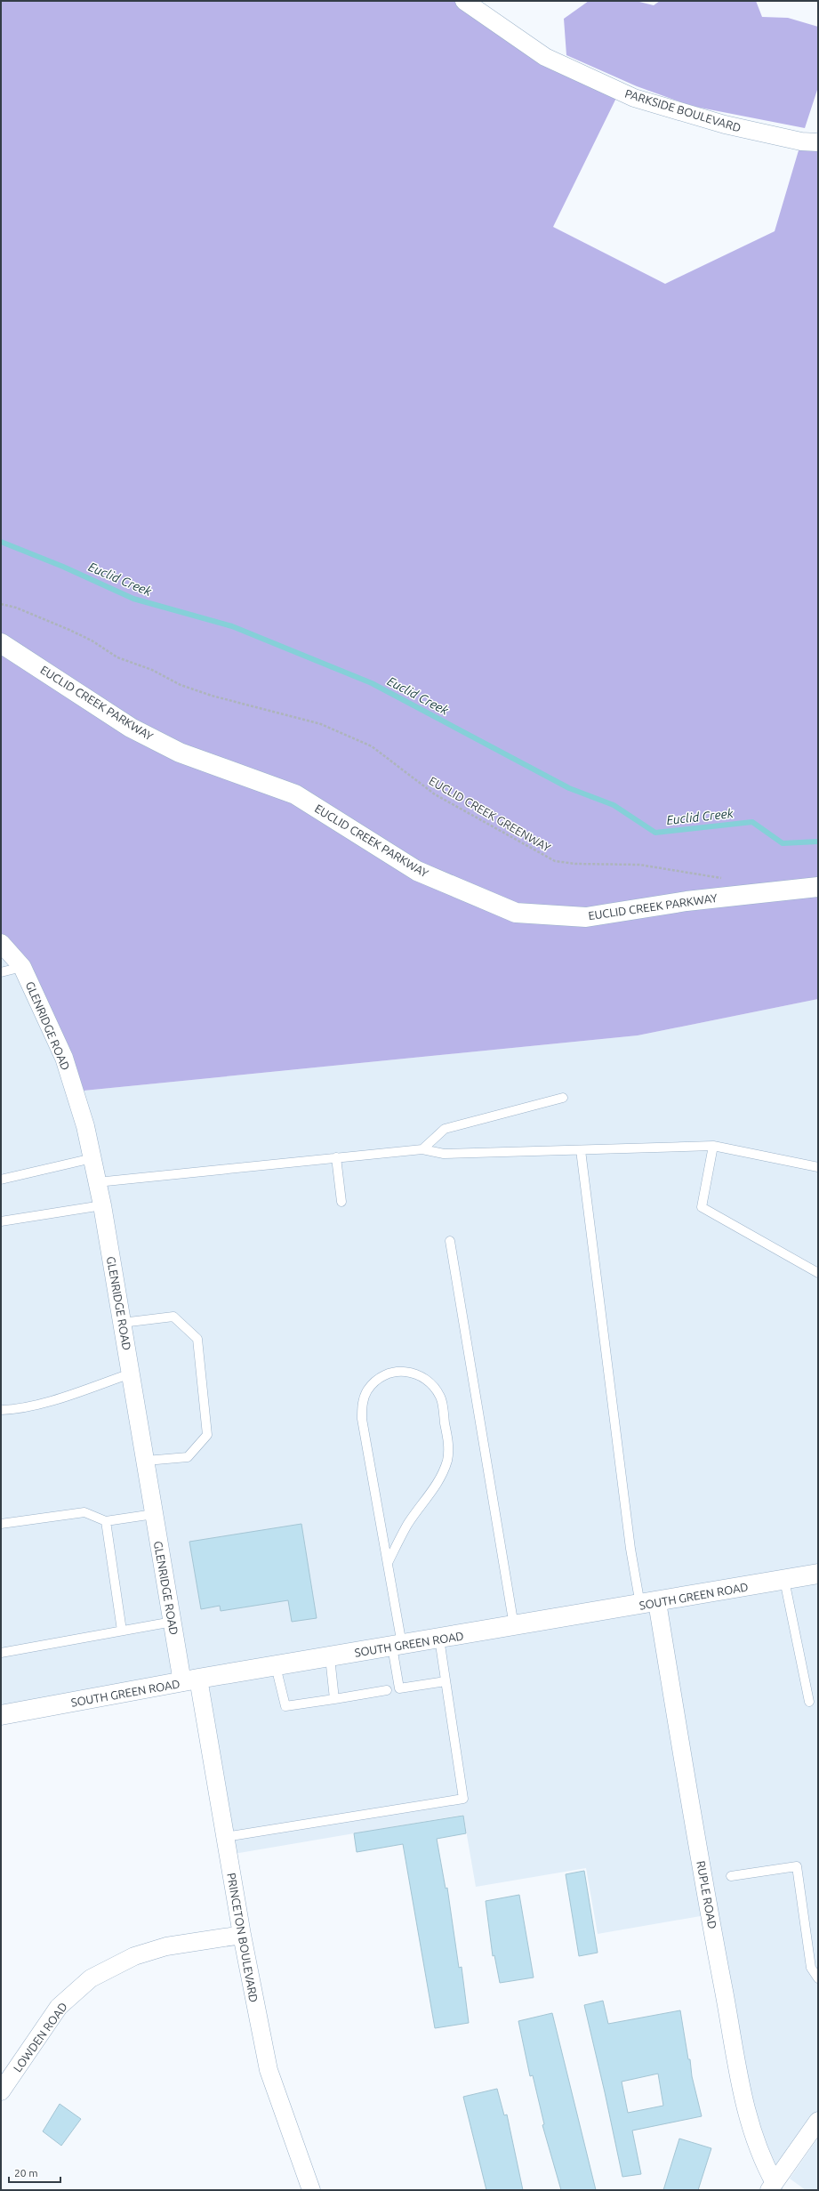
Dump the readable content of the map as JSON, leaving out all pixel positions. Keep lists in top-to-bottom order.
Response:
{
  "streets": {
    "street": [
      "PARKSIDE BOULEVARD",
      "EUCLID CREEK PARKWAY",
      "GLENRIDGE ROAD",
      "SOUTH GREEN ROAD",
      "RUPLE ROAD",
      "PRINCETON BOULEVARD",
      "LOWDEN ROAD"
    ],
    "path": ["EUCLID CREEK GREENWAY"]
  },
  "crossings": [
    ["GLENRIDGE ROAD", "SOUTH GREEN ROAD"],
    ["GLENRIDGE ROAD", "PRINCETON BOULEVARD"],
    ["SOUTH GREEN ROAD", "RUPLE ROAD"],
    ["SOUTH GREEN ROAD", "PRINCETON BOULEVARD"],
    ["PRINCETON BOULEVARD", "LOWDEN ROAD"]
  ],
  "water": ["Euclid Creek"],
  "scale_bar": "20 m"
}
